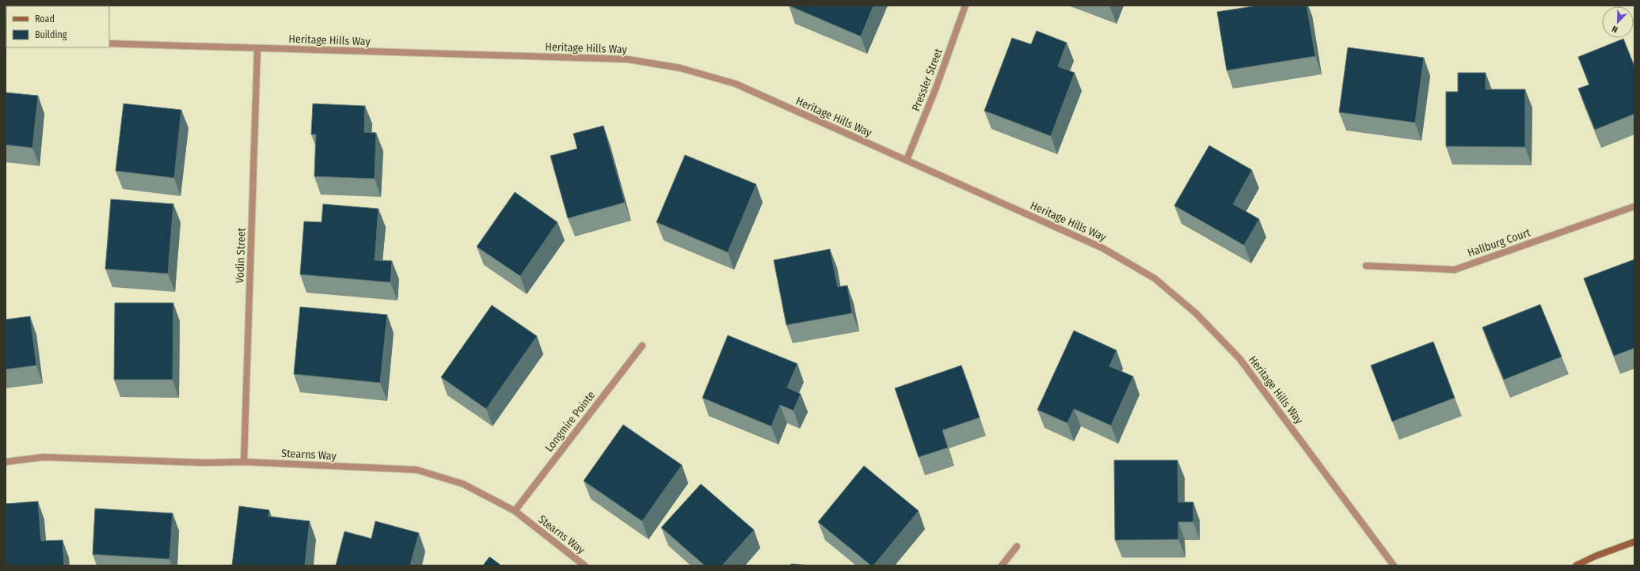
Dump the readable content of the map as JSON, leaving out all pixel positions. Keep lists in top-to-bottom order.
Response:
{
  "streets": {
    "street": [
      "Heritage Hills Way",
      "Pressler Street",
      "Hallburg Court",
      "Vodin Street",
      "Longmire Pointe",
      "Stearns Way"
    ]
  },
  "crossings": [
    ["Heritage Hills Way", "Pressler Street"],
    ["Heritage Hills Way", "Vodin Street"],
    ["Vodin Street", "Stearns Way"],
    ["Longmire Pointe", "Stearns Way"]
  ],
  "legend": ["Road", "Building"],
  "north": "bottom left"
}
